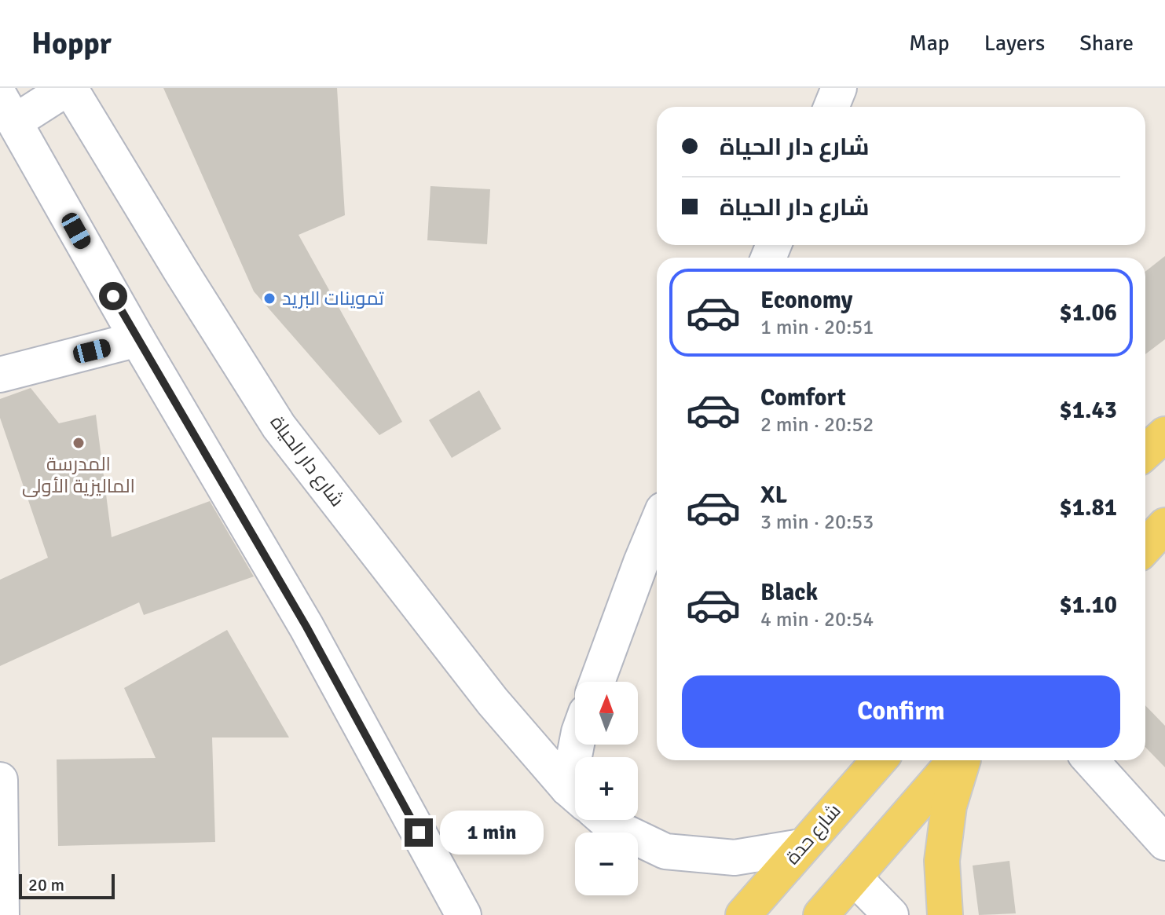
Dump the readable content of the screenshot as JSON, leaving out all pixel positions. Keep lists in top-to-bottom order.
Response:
{
  "streets": {
    "main road": ["شارع دار الحياة", "شارع حدة"]
  },
  "crossings": [
    ["شارع دار الحياة", "شارع حدة"]
  ],
  "places": ["تموينات البريد", "المدرسة الماليزية الأولى"],
  "scale_bar": "20 m",
  "north": "top",
  "page": {
    "header": "Hoppr",
    "nav": ["Map", "Layers", "Share"],
    "banner": ["شارع دار الحياة", "شارع دار الحياة"],
    "list": [
      {
        "name": "Economy",
        "note": "1 min · 20:51",
        "value": "$1.06"
      },
      {
        "name": "Comfort",
        "note": "2 min · 20:52",
        "value": "$1.43"
      },
      {
        "name": "XL",
        "note": "3 min · 20:53",
        "value": "$1.81"
      },
      {
        "name": "Black",
        "note": "4 min · 20:54",
        "value": "$1.10"
      }
    ],
    "buttons": "Confirm",
    "map_buttons": ["+", "−"],
    "bubble": "1 min",
    "scale": "20 m"
  }
}
